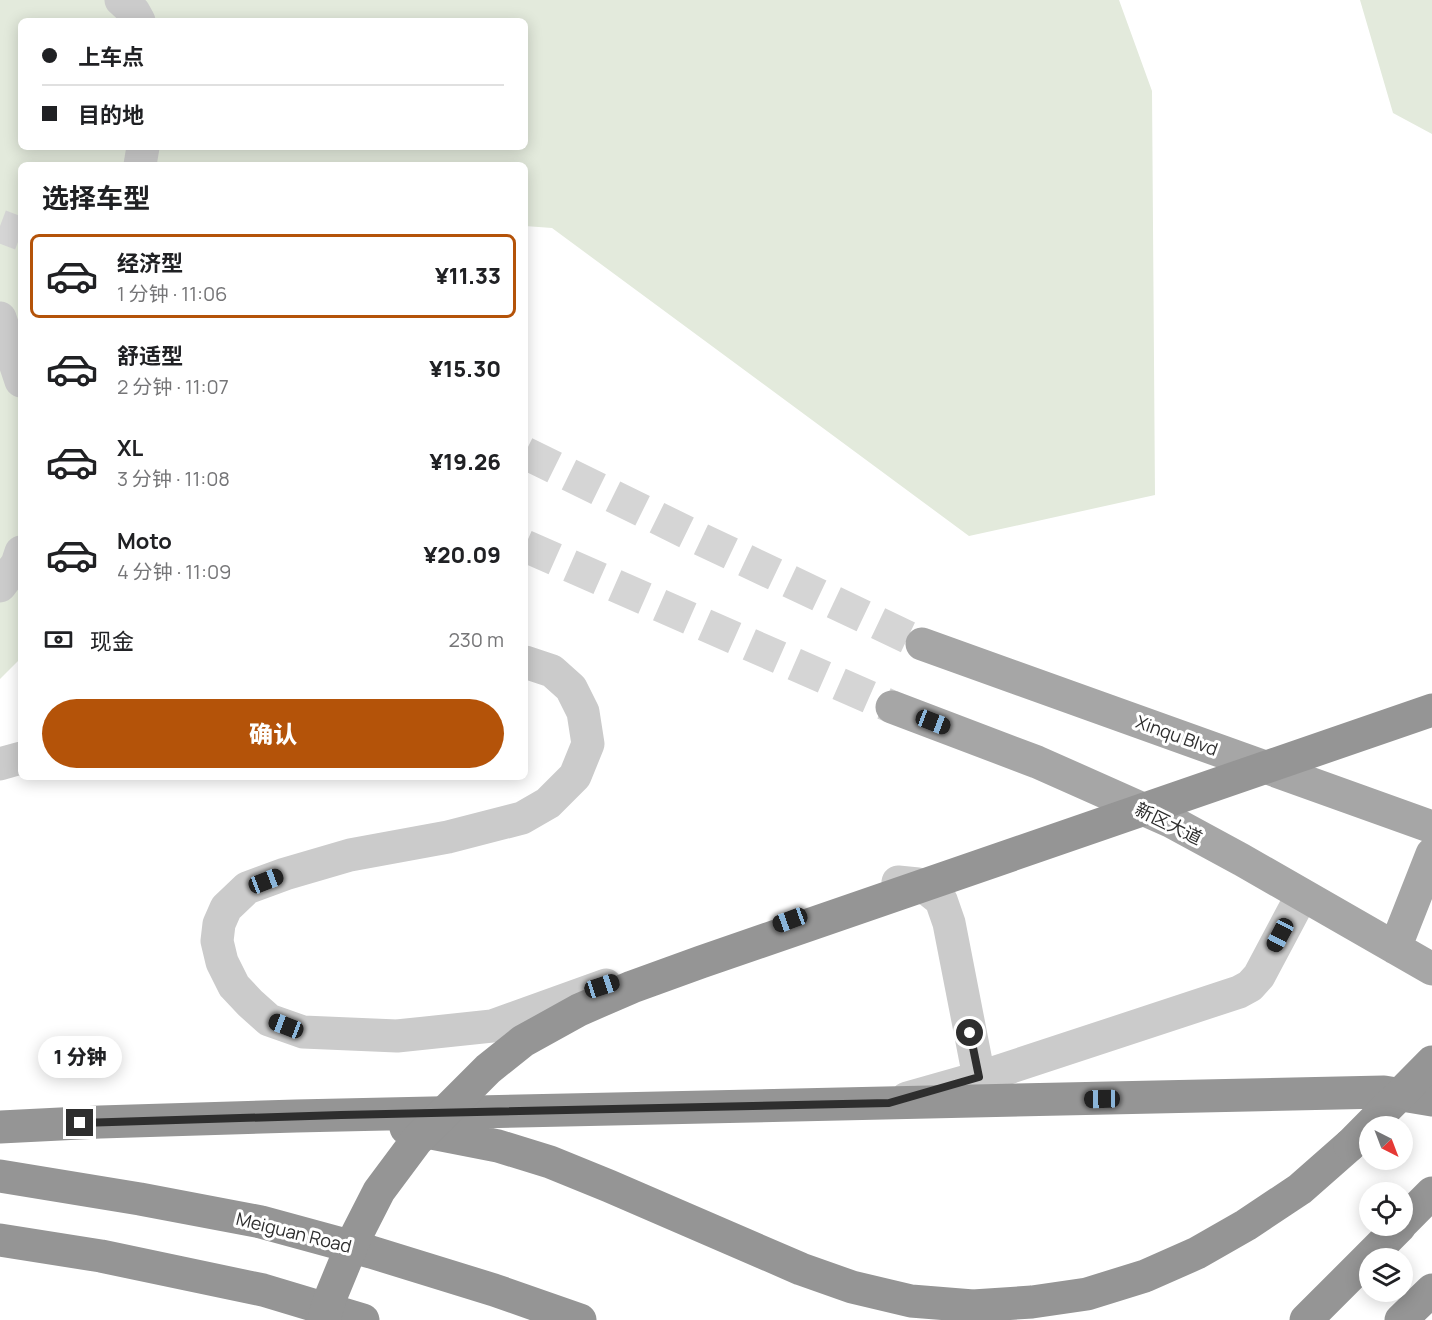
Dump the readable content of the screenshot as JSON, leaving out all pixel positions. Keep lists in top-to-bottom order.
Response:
{
  "streets": {
    "highway": ["Meiguan Road"],
    "main road": ["Xinqu Blvd", "新区大道"]
  },
  "north": "bottom right",
  "page": {
    "banner": ["上车点", "目的地"],
    "heading": "选择车型",
    "list": [
      {
        "name": "经济型",
        "note": "1 分钟 · 11:06",
        "value": "¥11.33"
      },
      {
        "name": "舒适型",
        "note": "2 分钟 · 11:07",
        "value": "¥15.30"
      },
      {
        "name": "XL",
        "note": "3 分钟 · 11:08",
        "value": "¥19.26"
      },
      {
        "name": "Moto",
        "note": "4 分钟 · 11:09",
        "value": "¥20.09"
      }
    ],
    "pay": ["现金", "230 m"],
    "buttons": "确认",
    "bubble": "1 分钟"
  }
}
